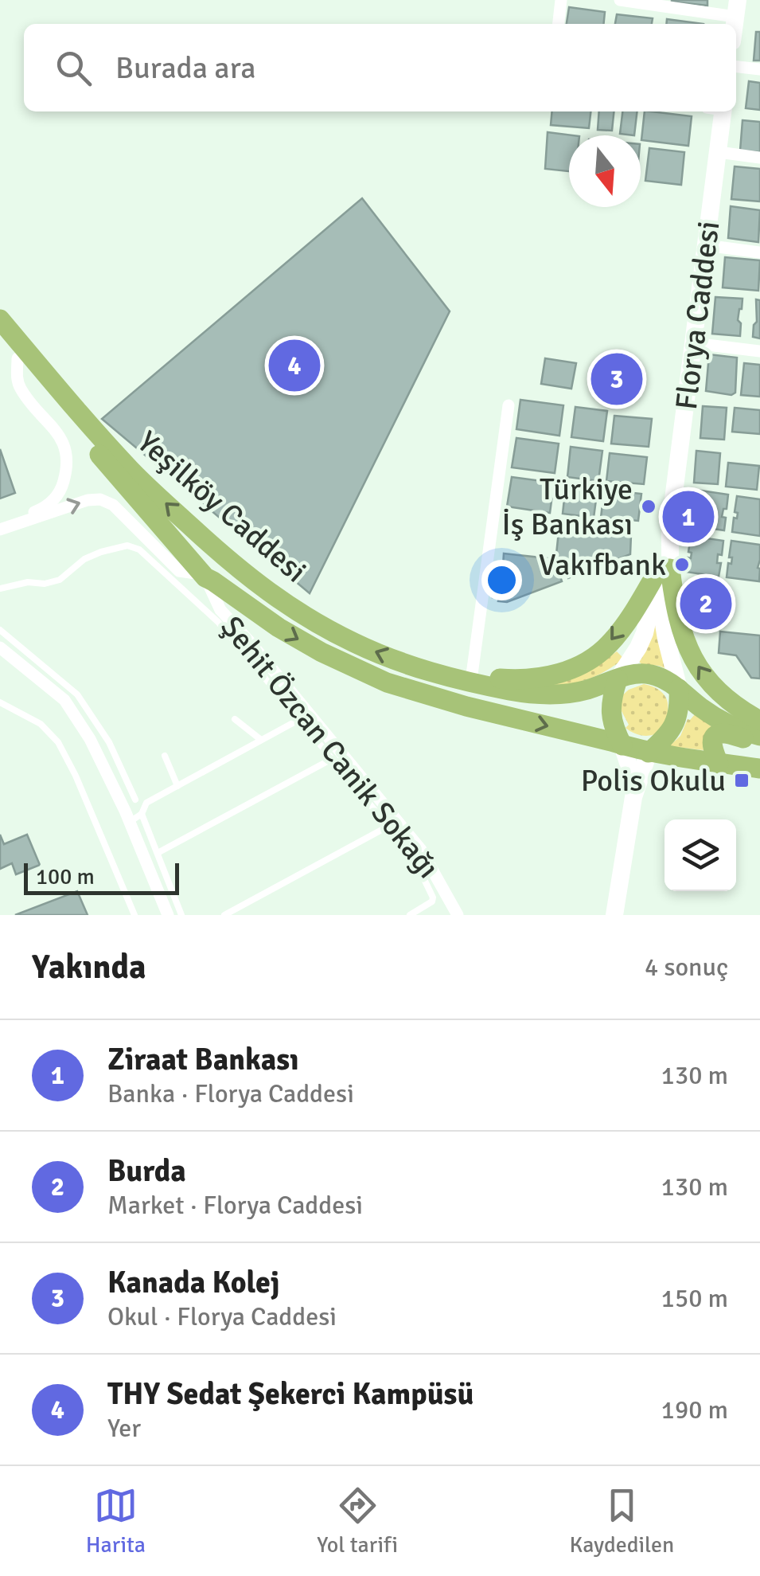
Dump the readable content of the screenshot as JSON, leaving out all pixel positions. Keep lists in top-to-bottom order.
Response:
{
  "streets": {
    "highway": ["Yeşilköy Caddesi"],
    "main road": ["Florya Caddesi"],
    "street": ["Şehit Özcan Canik Sokağı"]
  },
  "crossings": [
    ["Florya Caddesi", "Yeşilköy Caddesi"],
    ["Yeşilköy Caddesi", "Şehit Özcan Canik Sokağı"]
  ],
  "places": {
    "other": ["Türkiye İş Bankası", "Vakıfbank"],
    "transit": ["Polis Okulu"]
  },
  "scale_bar": "100 m",
  "north": "bottom",
  "page": {
    "search": "Burada ara",
    "pins": [
      "4",
      "3",
      "1",
      "2"
    ],
    "scale": "100 m",
    "heading": ["Yakında", "4 sonuç"],
    "list": [
      {
        "mark": "1",
        "name": "Ziraat Bankası",
        "note": "Banka · Florya Caddesi",
        "value": "130 m"
      },
      {
        "mark": "2",
        "name": "Burda",
        "note": "Market · Florya Caddesi",
        "value": "130 m"
      },
      {
        "mark": "3",
        "name": "Kanada Kolej",
        "note": "Okul · Florya Caddesi",
        "value": "150 m"
      },
      {
        "mark": "4",
        "name": "THY Sedat Şekerci Kampüsü",
        "note": "Yer",
        "value": "190 m"
      }
    ],
    "nav": ["Harita", "Yol tarifi", "Kaydedilen"]
  }
}
